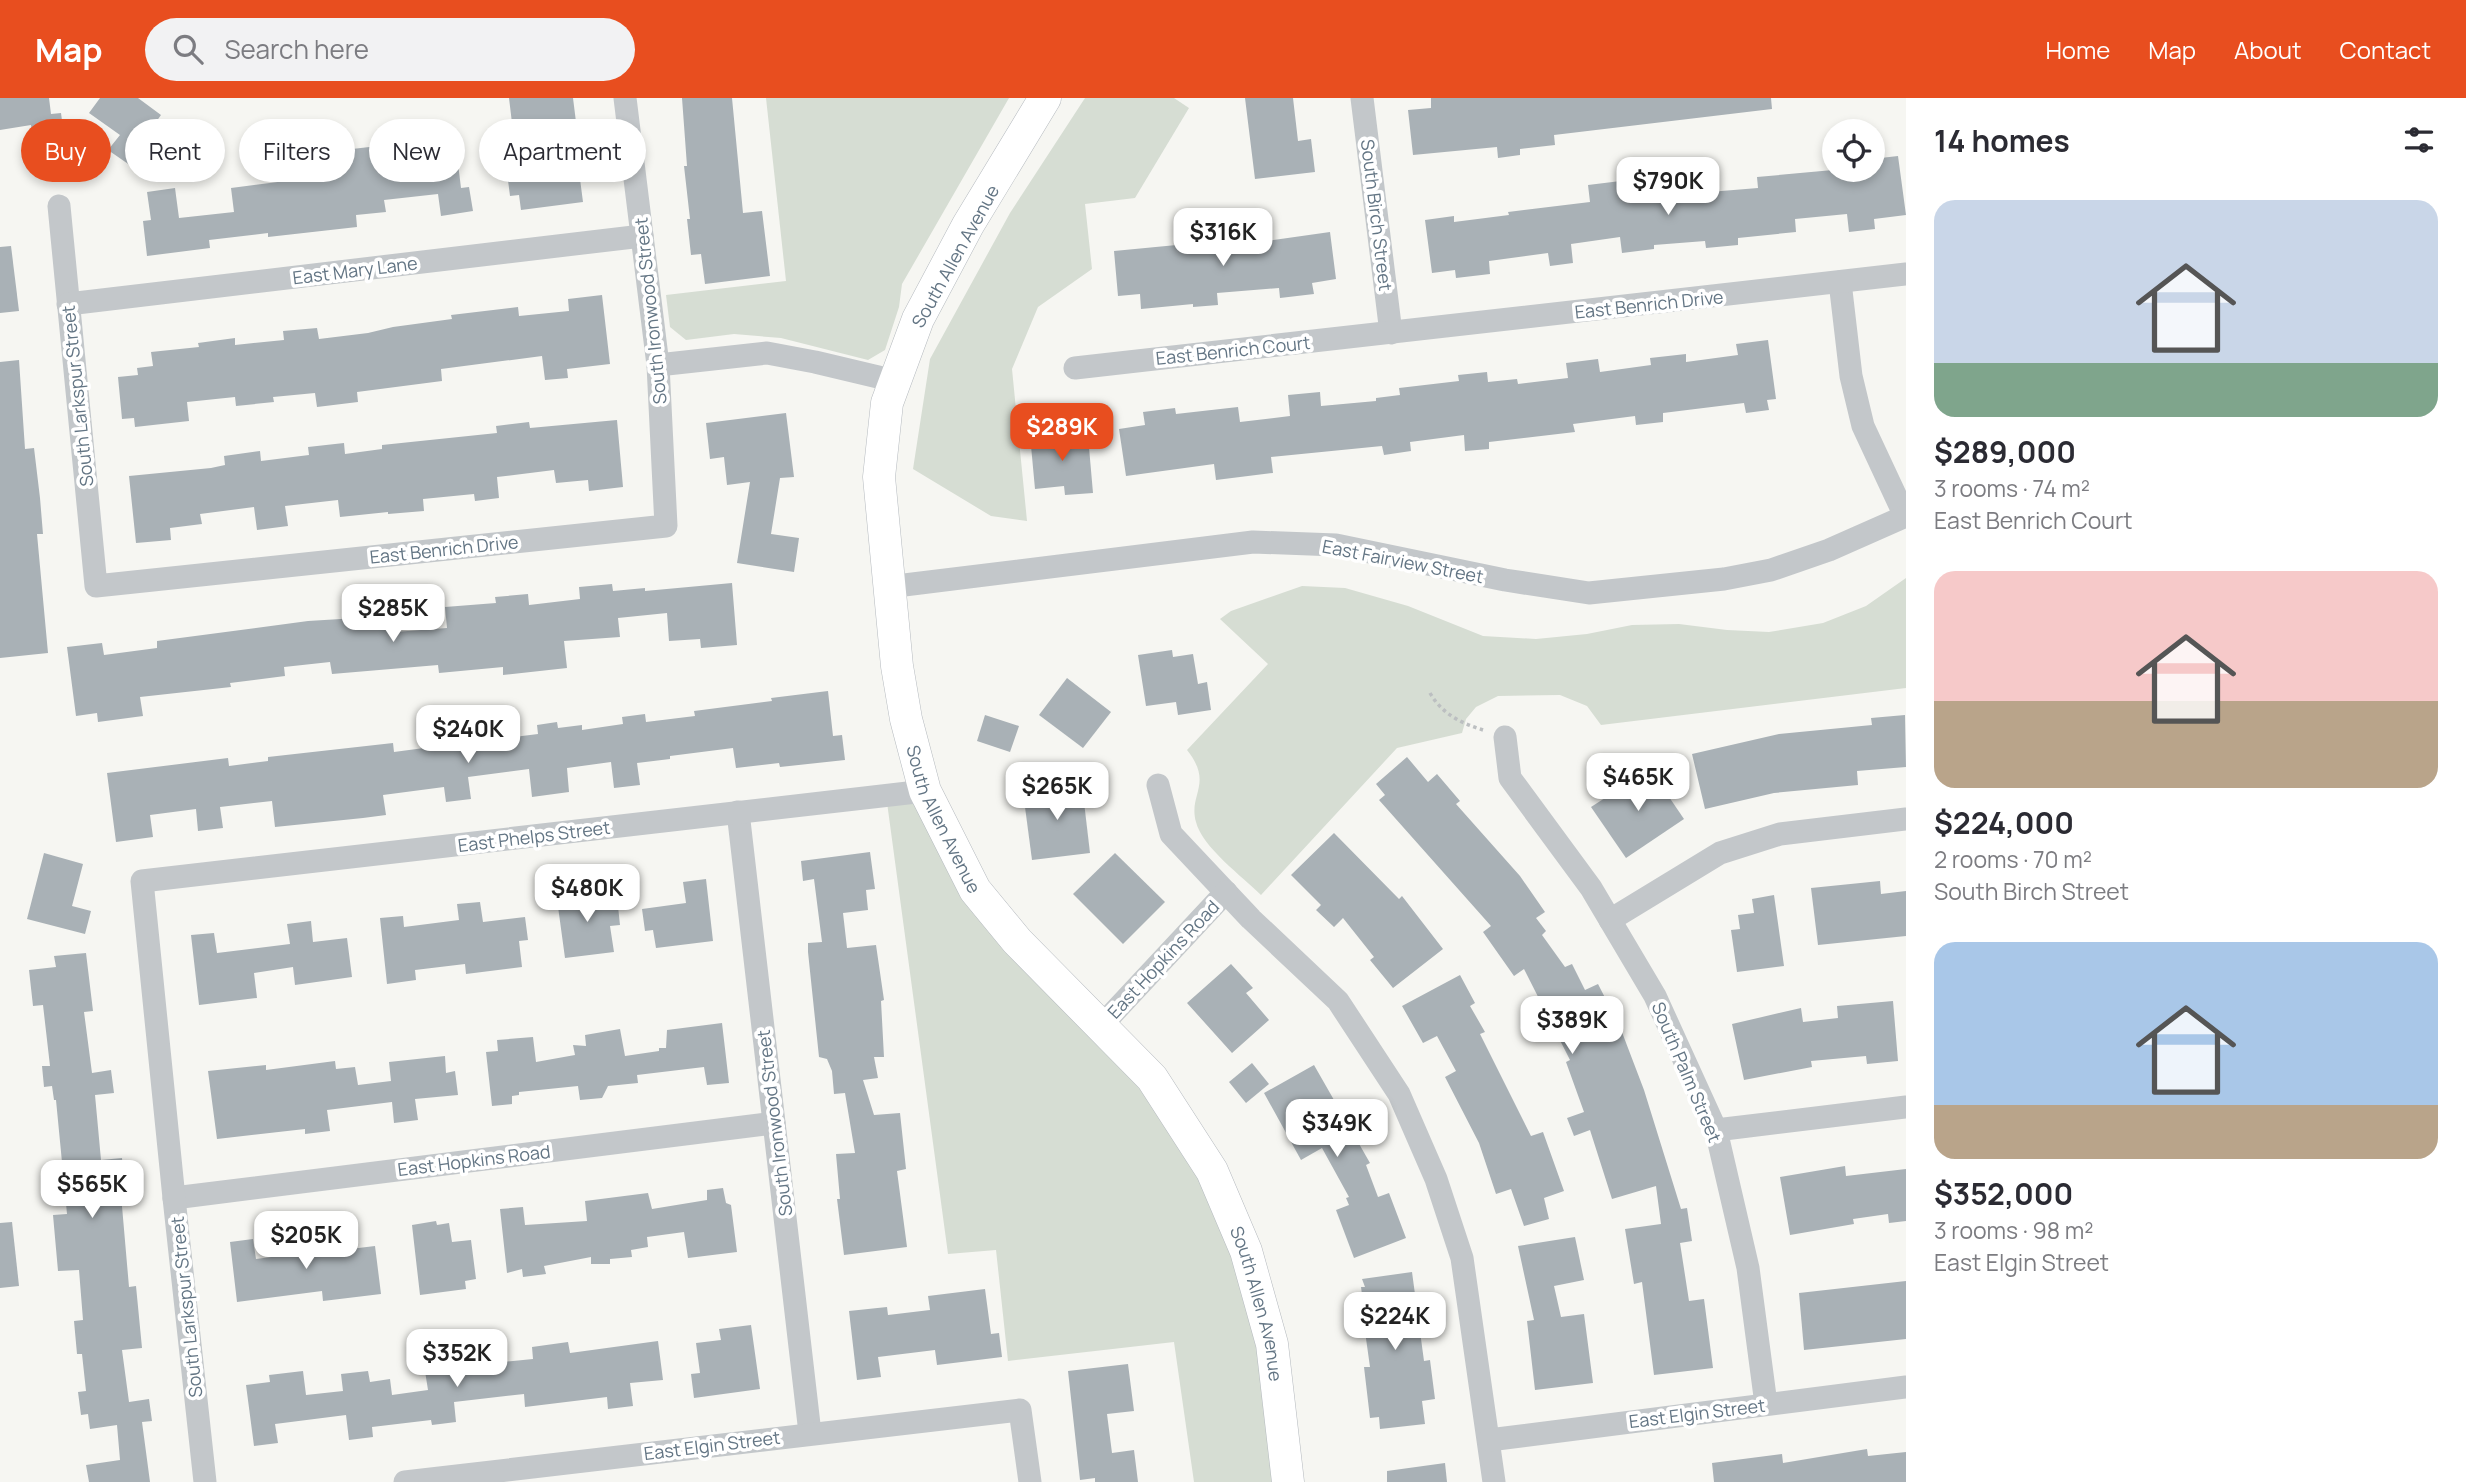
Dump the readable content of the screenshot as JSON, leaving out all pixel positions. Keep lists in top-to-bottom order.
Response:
{
  "streets": {
    "street": [
      "South Birch Street",
      "South Allen Avenue",
      "East Mary Lane",
      "East Benrich Drive",
      "South Ironwood Street",
      "East Benrich Court",
      "South Larkspur Street",
      "East Fairview Street",
      "East Phelps Street",
      "East Hopkins Road",
      "South Palm Street",
      "East Elgin Street"
    ]
  },
  "crossings": [
    ["South Birch Street", "East Benrich Drive"],
    ["South Birch Street", "East Benrich Court"],
    ["South Allen Avenue", "East Fairview Street"],
    ["South Allen Avenue", "East Phelps Street"],
    ["South Allen Avenue", "East Hopkins Road"],
    ["East Mary Lane", "South Ironwood Street"],
    ["East Mary Lane", "South Larkspur Street"],
    ["East Benrich Drive", "South Ironwood Street"],
    ["East Benrich Drive", "East Benrich Court"],
    ["East Benrich Drive", "South Larkspur Street"],
    ["South Ironwood Street", "East Phelps Street"],
    ["South Ironwood Street", "East Hopkins Road"],
    ["South Ironwood Street", "East Elgin Street"],
    ["South Larkspur Street", "East Phelps Street"],
    ["South Larkspur Street", "East Hopkins Road"],
    ["South Palm Street", "East Elgin Street"]
  ],
  "page": {
    "header": "Map",
    "search": "Search here",
    "nav": [
      "Home",
      "Map",
      "About",
      "Contact"
    ],
    "heading": "14 homes",
    "chip": [
      "Buy",
      "Rent",
      "Filters",
      "New",
      "Apartment"
    ],
    "price": [
      "$790K",
      "$316K",
      "$289K",
      "$285K",
      "$240K",
      "$465K",
      "$265K",
      "$480K",
      "$389K",
      "$349K",
      "$565K",
      "$205K",
      "$224K",
      "$352K"
    ],
    "list": [
      {
        "name": "$289,000",
        "note": "3 rooms · 74 m² · East Benrich Court"
      },
      {
        "name": "$224,000",
        "note": "2 rooms · 70 m² · South Birch Street"
      },
      {
        "name": "$352,000",
        "note": "3 rooms · 98 m² · East Elgin Street"
      }
    ]
  }
}
